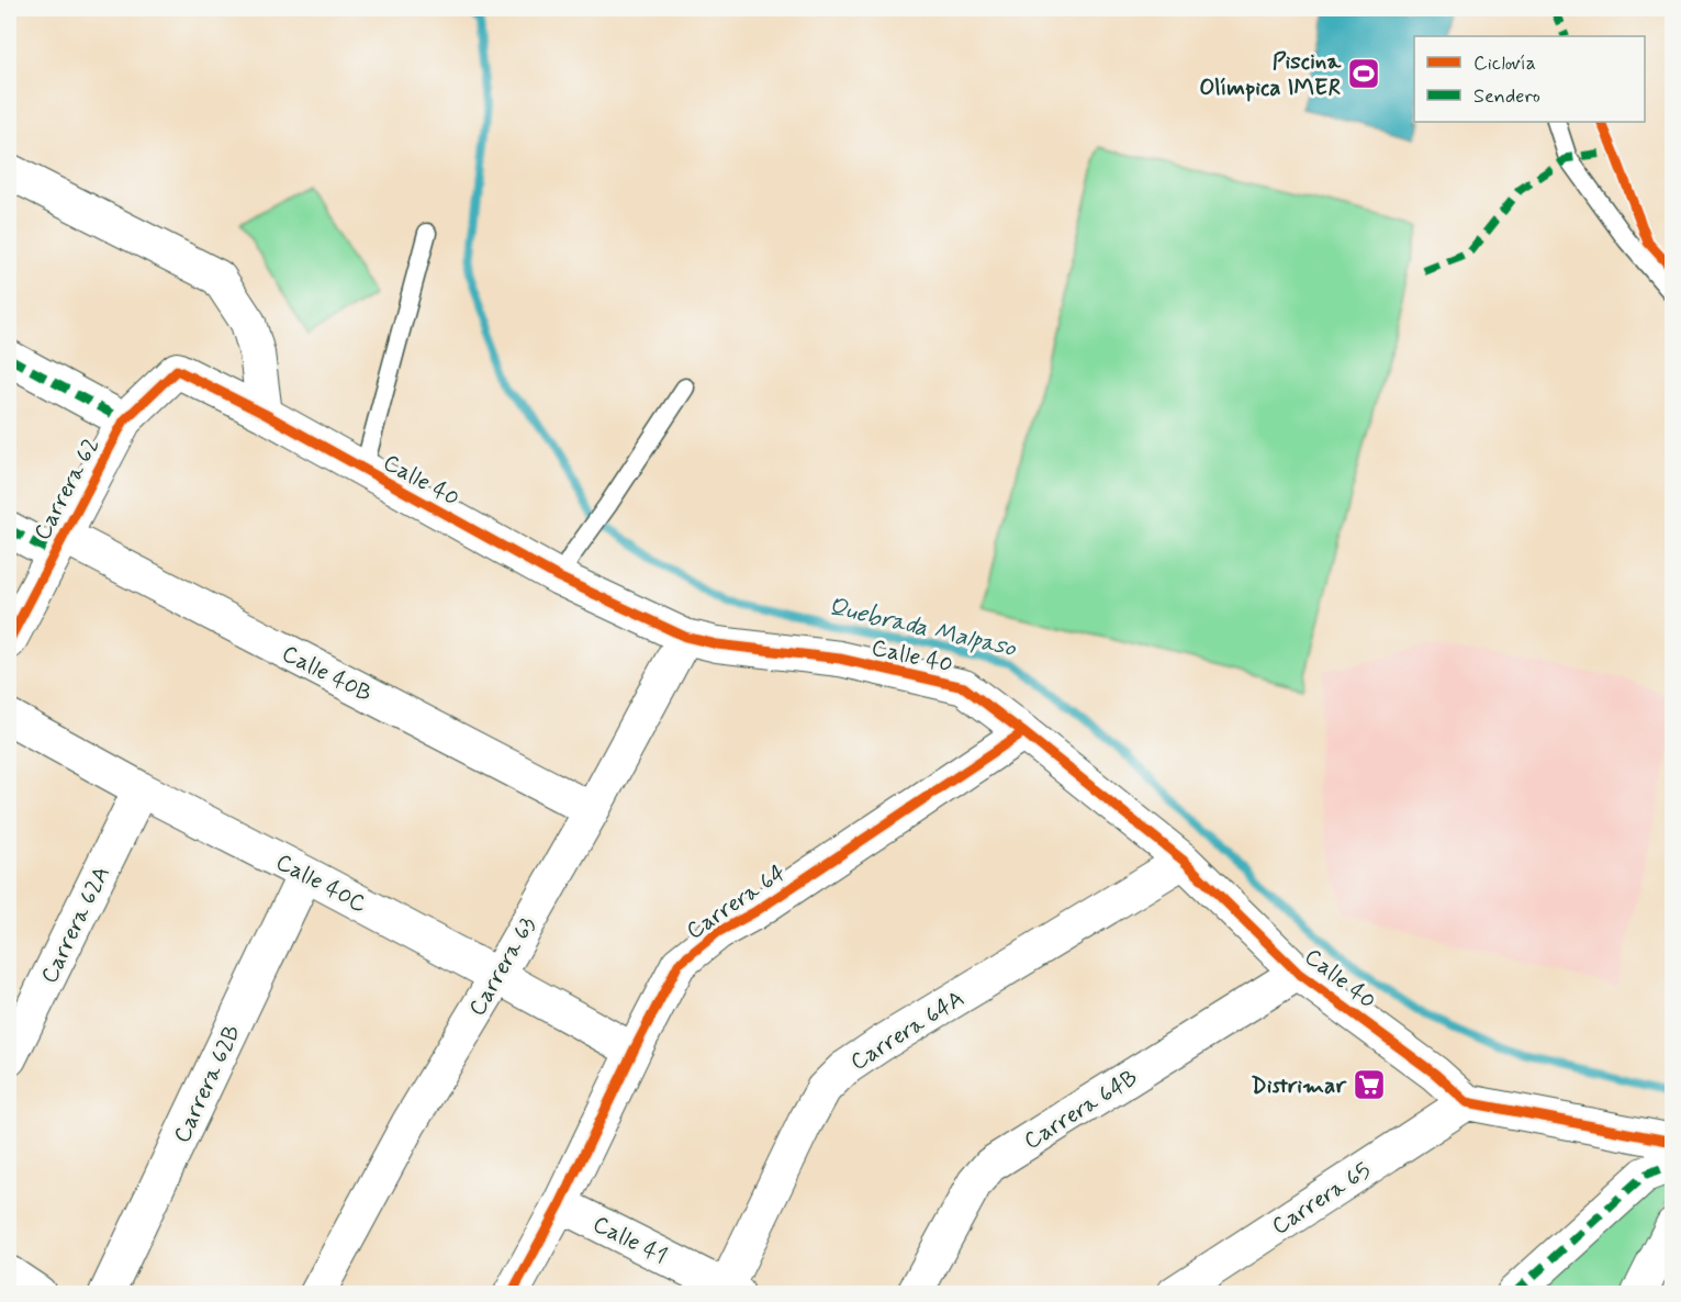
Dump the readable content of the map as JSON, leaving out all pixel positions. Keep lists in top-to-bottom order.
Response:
{
  "streets": {
    "street": [
      "Calle 40",
      "Carrera 62",
      "Calle 40B",
      "Calle 40C",
      "Carrera 64",
      "Carrera 62A",
      "Carrera 63",
      "Carrera 64A",
      "Carrera 62B",
      "Carrera 64B",
      "Carrera 65",
      "Calle 41"
    ]
  },
  "crossings": [
    ["Calle 40", "Carrera 62"],
    ["Calle 40", "Carrera 64"],
    ["Calle 40", "Carrera 63"],
    ["Calle 40", "Carrera 64A"],
    ["Calle 40", "Carrera 64B"],
    ["Calle 40", "Carrera 65"],
    ["Carrera 62", "Calle 40B"],
    ["Calle 40B", "Carrera 63"],
    ["Calle 40C", "Carrera 64"],
    ["Calle 40C", "Carrera 62A"],
    ["Calle 40C", "Carrera 63"],
    ["Calle 40C", "Carrera 62B"],
    ["Carrera 64", "Calle 41"],
    ["Carrera 64A", "Calle 41"]
  ],
  "water": ["Quebrada Malpaso"],
  "places": {
    "sports": ["Piscina Olímpica IMER"],
    "supermarket": ["Distrimar"]
  },
  "legend": ["Ciclovía", "Sendero"]
}
